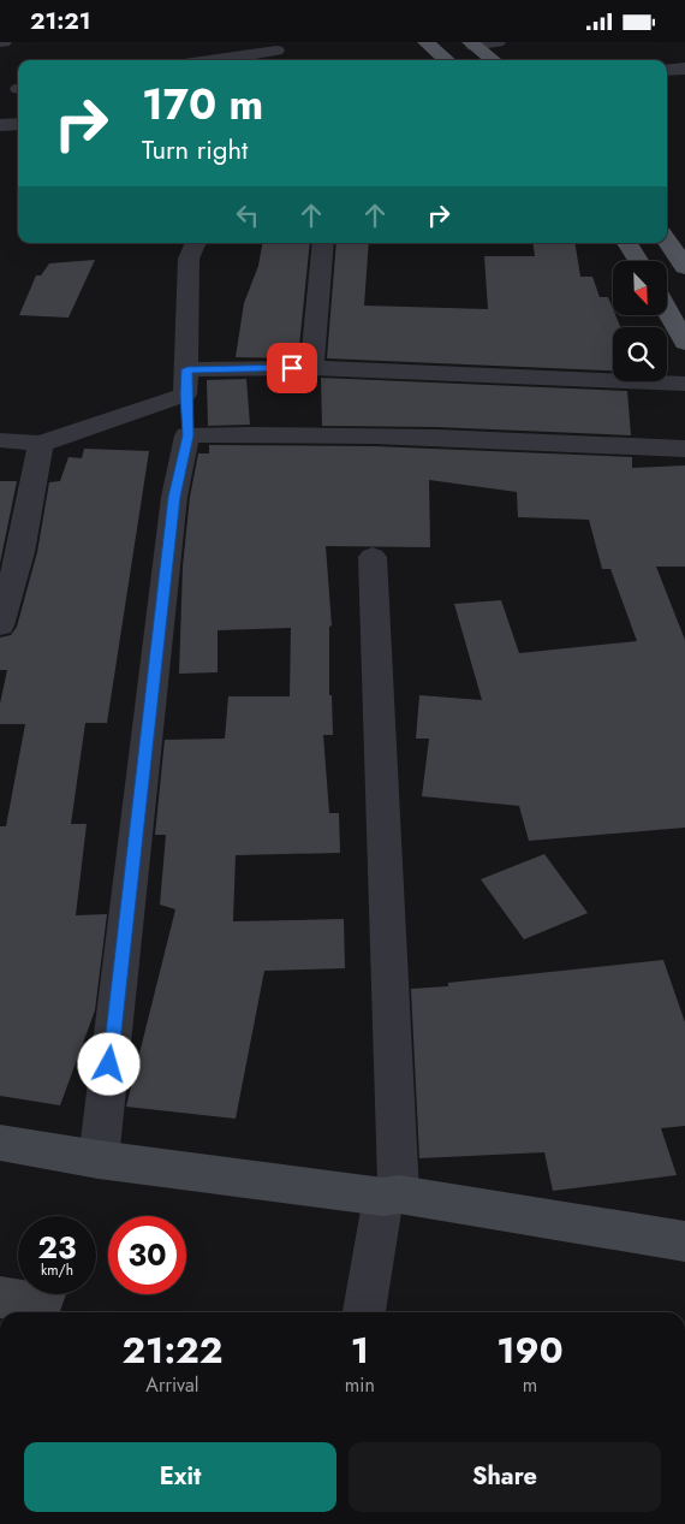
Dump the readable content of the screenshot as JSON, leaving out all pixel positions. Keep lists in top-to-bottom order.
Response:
{
  "north": "bottom right",
  "page": {
    "status": "21:21",
    "turn": ["170 m", "Turn right"],
    "speed": "23 km/h",
    "limit": "30",
    "eta": [
      "21:22",
      "Arrival",
      "1",
      "min",
      "190",
      "m"
    ],
    "buttons": ["Exit", "Share"]
  }
}
